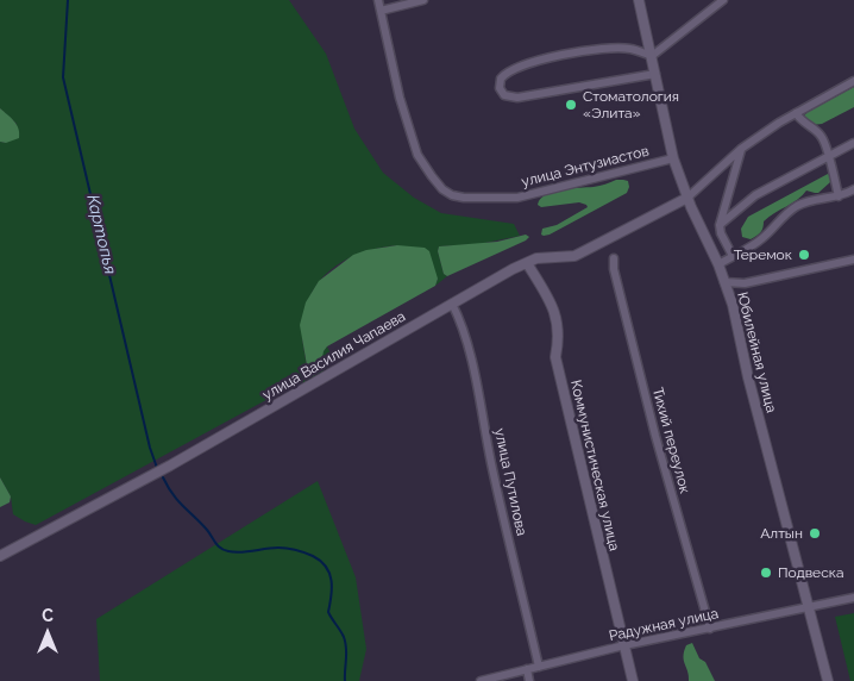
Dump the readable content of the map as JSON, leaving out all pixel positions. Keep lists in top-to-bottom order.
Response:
{
  "streets": {
    "street": [
      "улица Энтузиастов",
      "Юбилейная улица",
      "улица Василия Чапаева",
      "Тихий переулок",
      "Коммунистическая улица",
      "улица Путилова",
      "Радужная улица"
    ]
  },
  "crossings": [
    ["улица Энтузиастов", "Юбилейная улица"],
    ["Юбилейная улица", "улица Василия Чапаева"],
    ["Юбилейная улица", "Радужная улица"],
    ["улица Василия Чапаева", "Коммунистическая улица"],
    ["улица Василия Чапаева", "улица Путилова"],
    ["Тихий переулок", "Радужная улица"],
    ["Коммунистическая улица", "Радужная улица"],
    ["улица Путилова", "Радужная улица"]
  ],
  "water": ["Картопья"],
  "places": [
    "Стоматология «Элита»",
    "Теремок",
    "Алтын",
    "Подвеска"
  ],
  "north": "top"
}
